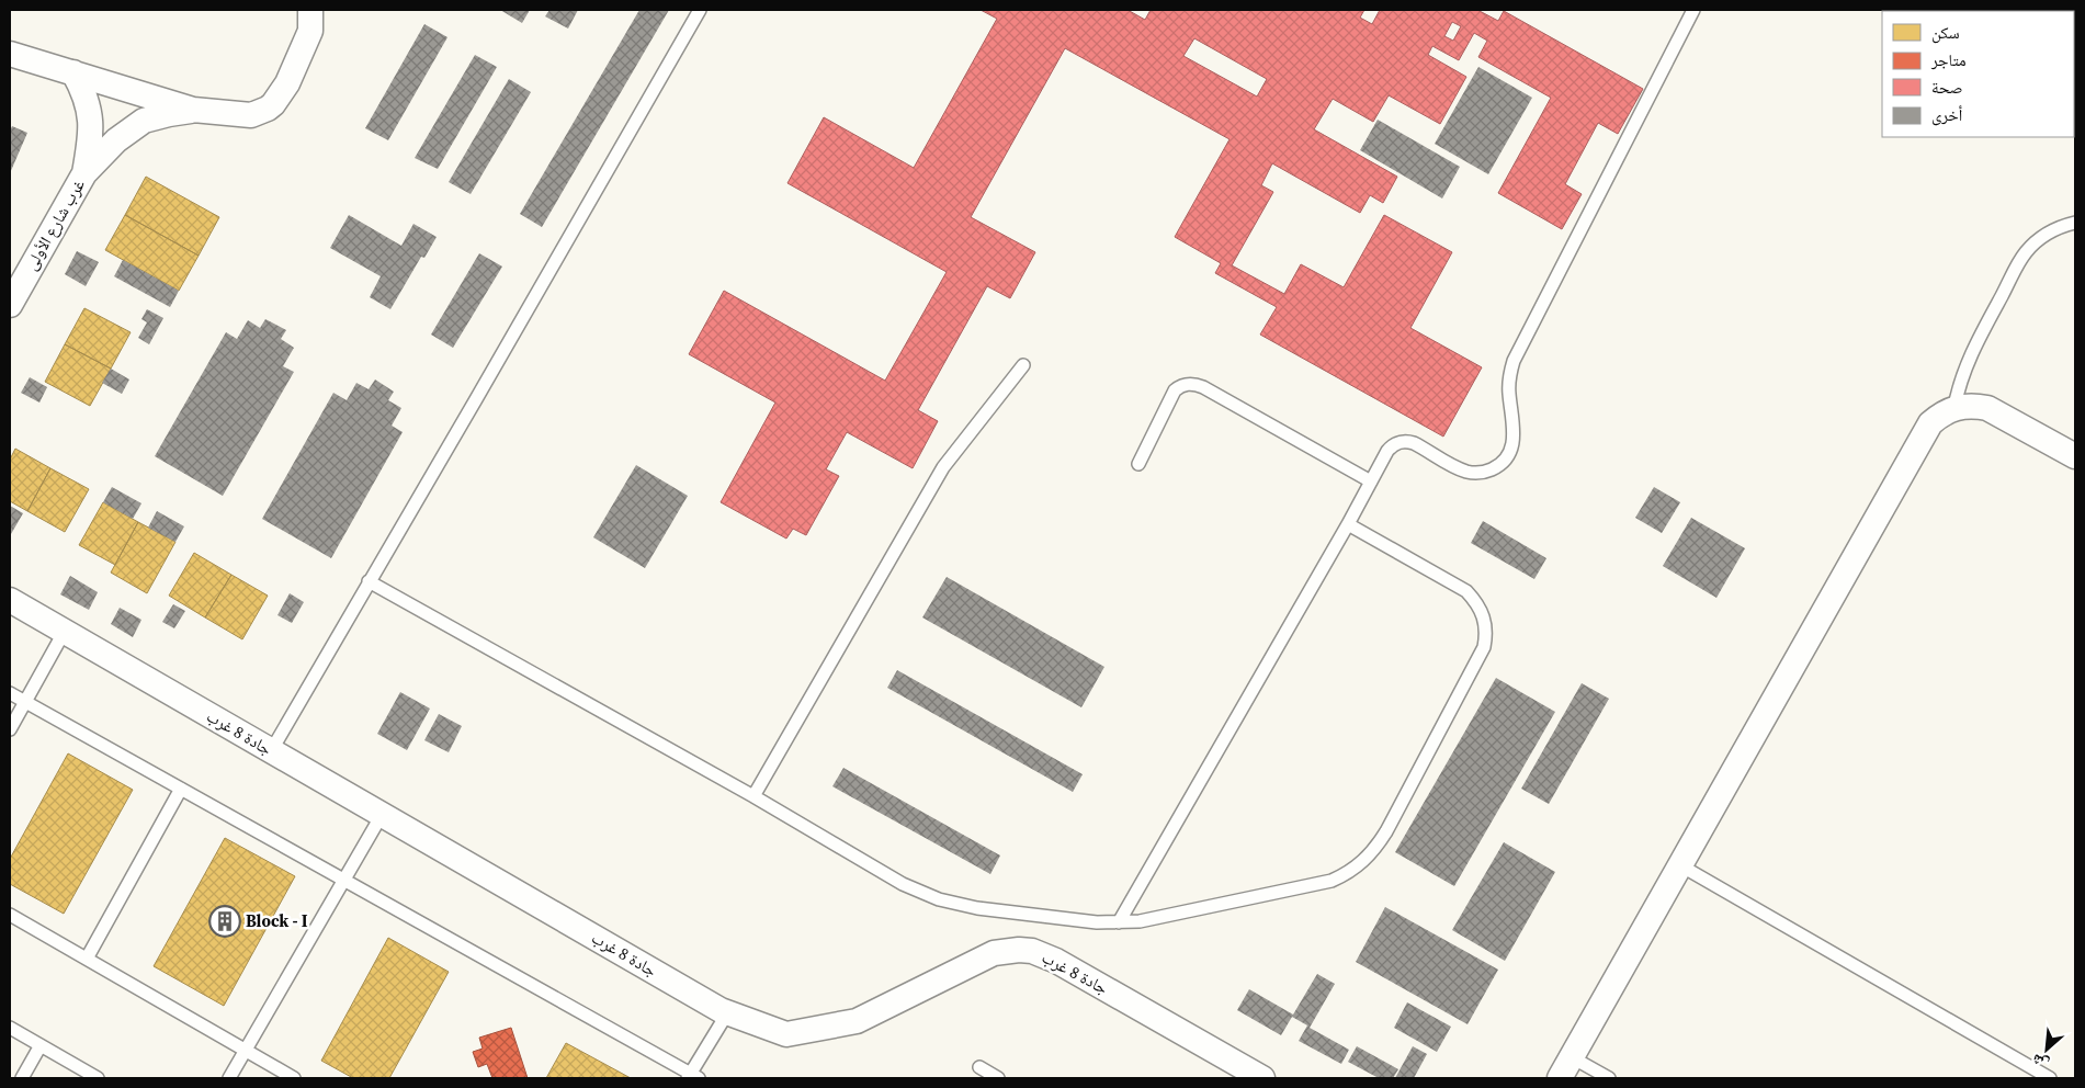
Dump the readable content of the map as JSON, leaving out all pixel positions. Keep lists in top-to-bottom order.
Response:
{
  "streets": {
    "street": ["غرب شارع الأولى", "جادة 8 غرب"]
  },
  "places": {
    "building": ["Block - I"]
  },
  "legend": [
    "سكن",
    "متاجر",
    "صحة",
    "أخرى"
  ],
  "north": "bottom left"
}
